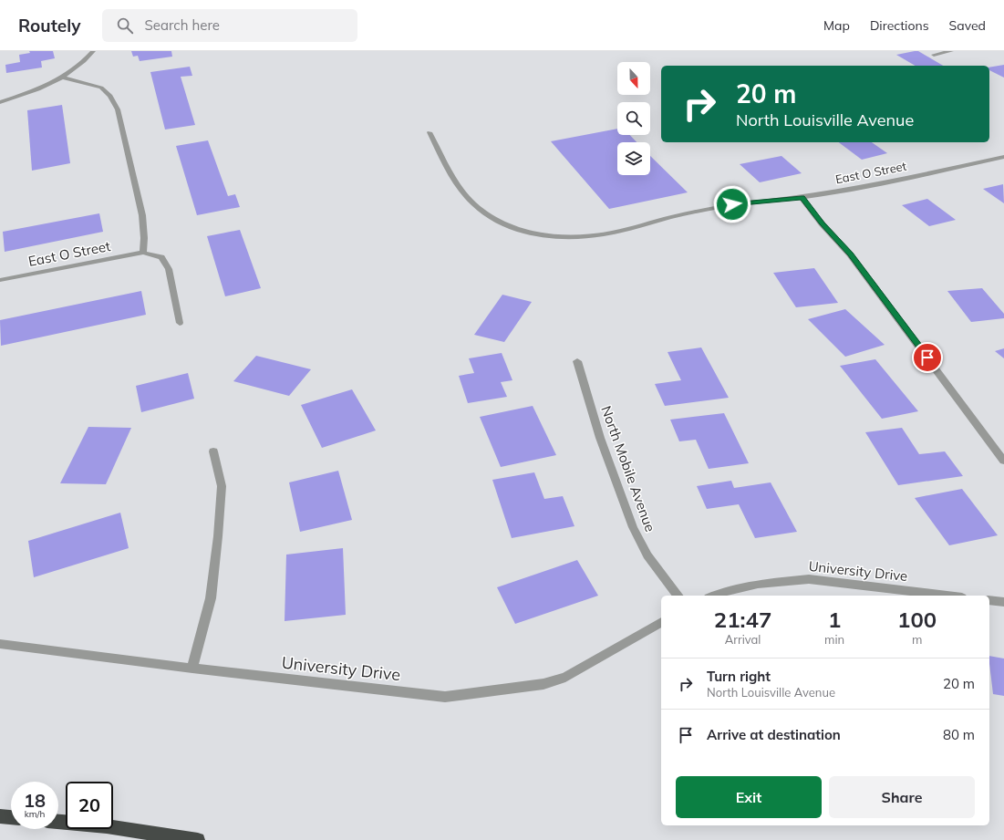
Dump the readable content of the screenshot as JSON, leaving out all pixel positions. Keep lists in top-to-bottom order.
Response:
{
  "streets": {
    "street": ["East O Street", "North Mobile Avenue", "University Drive"]
  },
  "north": "bottom",
  "page": {
    "header": "Routely",
    "search": "Search here",
    "nav": ["Map", "Directions", "Saved"],
    "turn": ["20 m", "North Louisville Avenue"],
    "eta": [
      "21:47",
      "Arrival",
      "1",
      "min",
      "100",
      "m"
    ],
    "list": [
      {
        "name": "Turn right",
        "note": "North Louisville Avenue",
        "value": "20 m"
      },
      {
        "name": "Arrive at destination",
        "value": "80 m"
      }
    ],
    "buttons": ["Exit", "Share"],
    "speed": "18 km/h",
    "limit": "20"
  }
}
